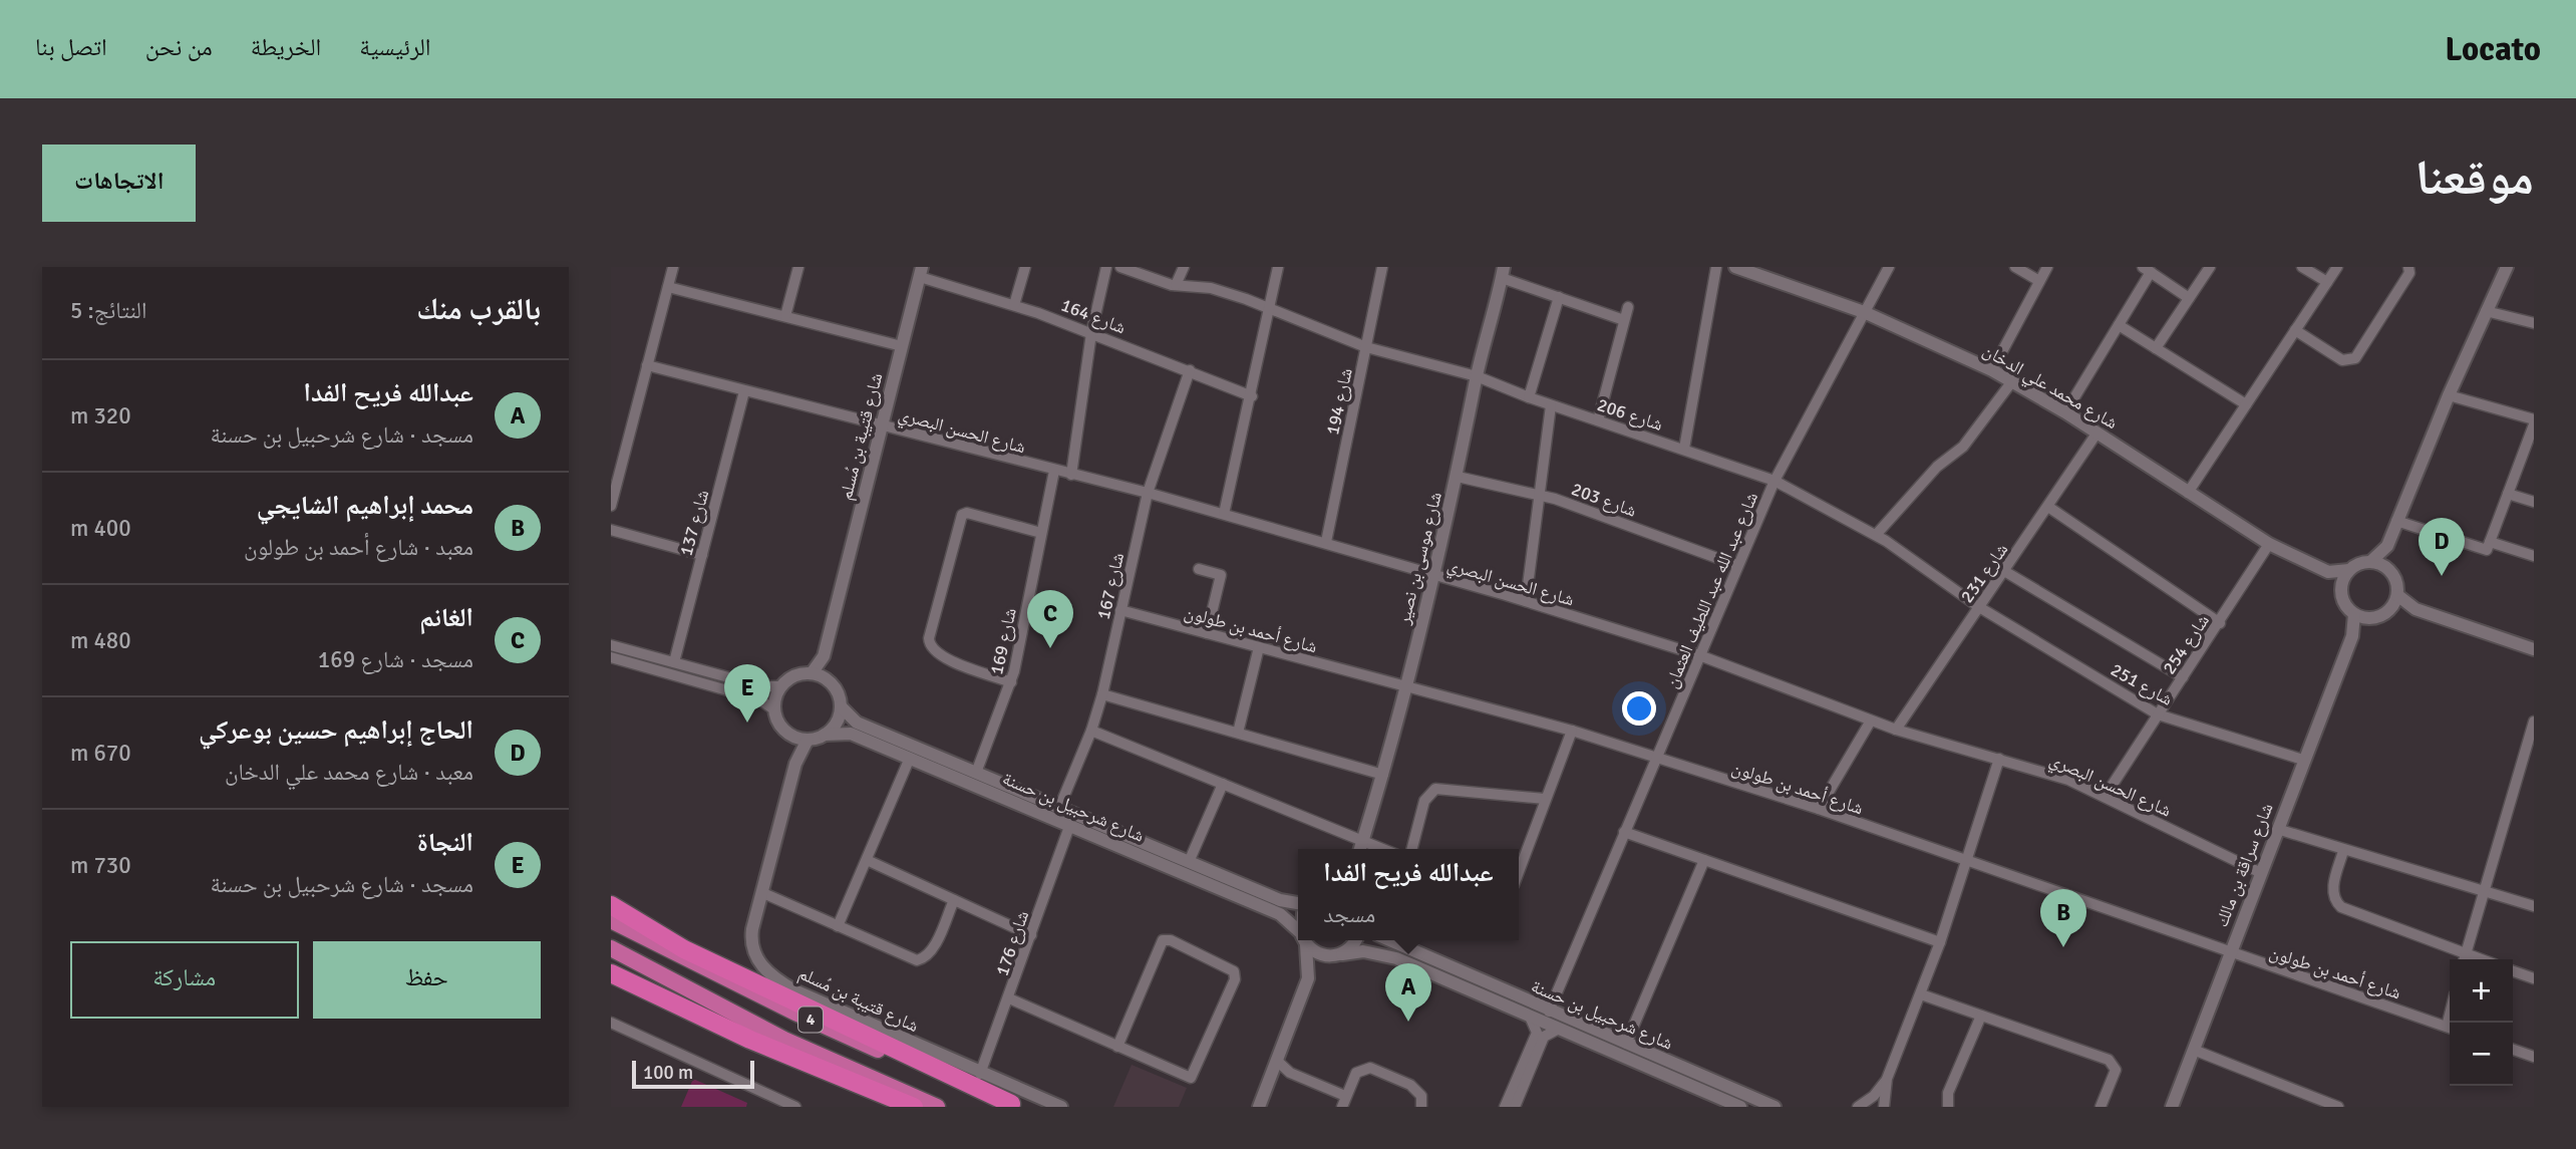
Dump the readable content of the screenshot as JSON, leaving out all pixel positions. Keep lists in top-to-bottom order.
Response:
{
  "streets": {
    "highway": ["4"],
    "street": [
      "شارع 164",
      "شارع محمد علي الدخان",
      "شارع 194",
      "شارع 206",
      "شارع الحسن البصري",
      "شارع قتيبة بن مُسلم",
      "شارع 203",
      "شارع 137",
      "شارع موسى بن نصير",
      "شارع 231",
      "شارع 167",
      "شارع عبد الله عبد اللطيف العثمان",
      "شارع أحمد بن طولون",
      "شارع 169",
      "شارع 254",
      "شارع 251",
      "شارع شرحبيل بن حسنة",
      "شارع سراقة بن مالك",
      "شارع 176"
    ]
  },
  "crossings": [
    ["شارع 164", "شارع قتيبة بن مُسلم"],
    ["شارع 164", "شارع 167"],
    ["شارع محمد علي الدخان", "شارع 231"],
    ["شارع محمد علي الدخان", "شارع عبد الله عبد اللطيف العثمان"],
    ["شارع محمد علي الدخان", "شارع 254"],
    ["شارع محمد علي الدخان", "شارع سراقة بن مالك"],
    ["شارع 194", "شارع 206"],
    ["شارع 194", "شارع الحسن البصري"],
    ["شارع 206", "شارع موسى بن نصير"],
    ["شارع 206", "شارع عبد الله عبد اللطيف العثمان"],
    ["شارع 206", "شارع 251"],
    ["شارع الحسن البصري", "شارع قتيبة بن مُسلم"],
    ["شارع الحسن البصري", "شارع 137"],
    ["شارع الحسن البصري", "شارع موسى بن نصير"],
    ["شارع الحسن البصري", "شارع 231"],
    ["شارع الحسن البصري", "شارع 167"],
    ["شارع الحسن البصري", "شارع عبد الله عبد اللطيف العثمان"],
    ["شارع الحسن البصري", "شارع 169"],
    ["شارع الحسن البصري", "شارع 254"],
    ["شارع الحسن البصري", "شارع سراقة بن مالك"],
    ["شارع قتيبة بن مُسلم", "شارع شرحبيل بن حسنة"],
    ["شارع قتيبة بن مُسلم", "شارع 176"],
    ["شارع 203", "شارع موسى بن نصير"],
    ["شارع 203", "شارع عبد الله عبد اللطيف العثمان"],
    ["شارع موسى بن نصير", "شارع أحمد بن طولون"],
    ["شارع 231", "شارع 251"],
    ["شارع 167", "شارع أحمد بن طولون"],
    ["شارع 167", "شارع شرحبيل بن حسنة"],
    ["شارع عبد الله عبد اللطيف العثمان", "شارع أحمد بن طولون"],
    ["شارع عبد الله عبد اللطيف العثمان", "شارع شرحبيل بن حسنة"],
    ["شارع أحمد بن طولون", "شارع سراقة بن مالك"],
    ["شارع 169", "شارع شرحبيل بن حسنة"],
    ["شارع 254", "شارع 251"],
    ["شارع 251", "شارع سراقة بن مالك"],
    ["شارع شرحبيل بن حسنة", "شارع 176"]
  ],
  "scale_bar": "100 m",
  "page": {
    "header": "Locato",
    "nav": [
      "الرئيسية",
      "الخريطة",
      "من نحن",
      "اتصل بنا"
    ],
    "title": "موقعنا",
    "buttons": [
      "الاتجاهات",
      ["حفظ", "مشاركة"]
    ],
    "heading": ["بالقرب منك", "النتائج: 5"],
    "list": [
      {
        "mark": "A",
        "name": "عبدالله فريح الفدا",
        "note": "مسجد · شارع شرحبيل بن حسنة",
        "value": "320 m"
      },
      {
        "mark": "B",
        "name": "محمد إبراهيم الشايجي",
        "note": "معبد · شارع أحمد بن طولون",
        "value": "400 m"
      },
      {
        "mark": "C",
        "name": "الغانم",
        "note": "مسجد · شارع 169",
        "value": "480 m"
      },
      {
        "mark": "D",
        "name": "الحاج إبراهيم حسين بوعركي",
        "note": "معبد · شارع محمد علي الدخان",
        "value": "670 m"
      },
      {
        "mark": "E",
        "name": "النجاة",
        "note": "مسجد · شارع شرحبيل بن حسنة",
        "value": "730 m"
      }
    ],
    "pins": [
      "D",
      "C",
      "E",
      "B",
      "A"
    ],
    "popup": ["عبدالله فريح الفدا", "مسجد"],
    "map_buttons": ["+", "−"],
    "scale": "100 m"
  }
}
